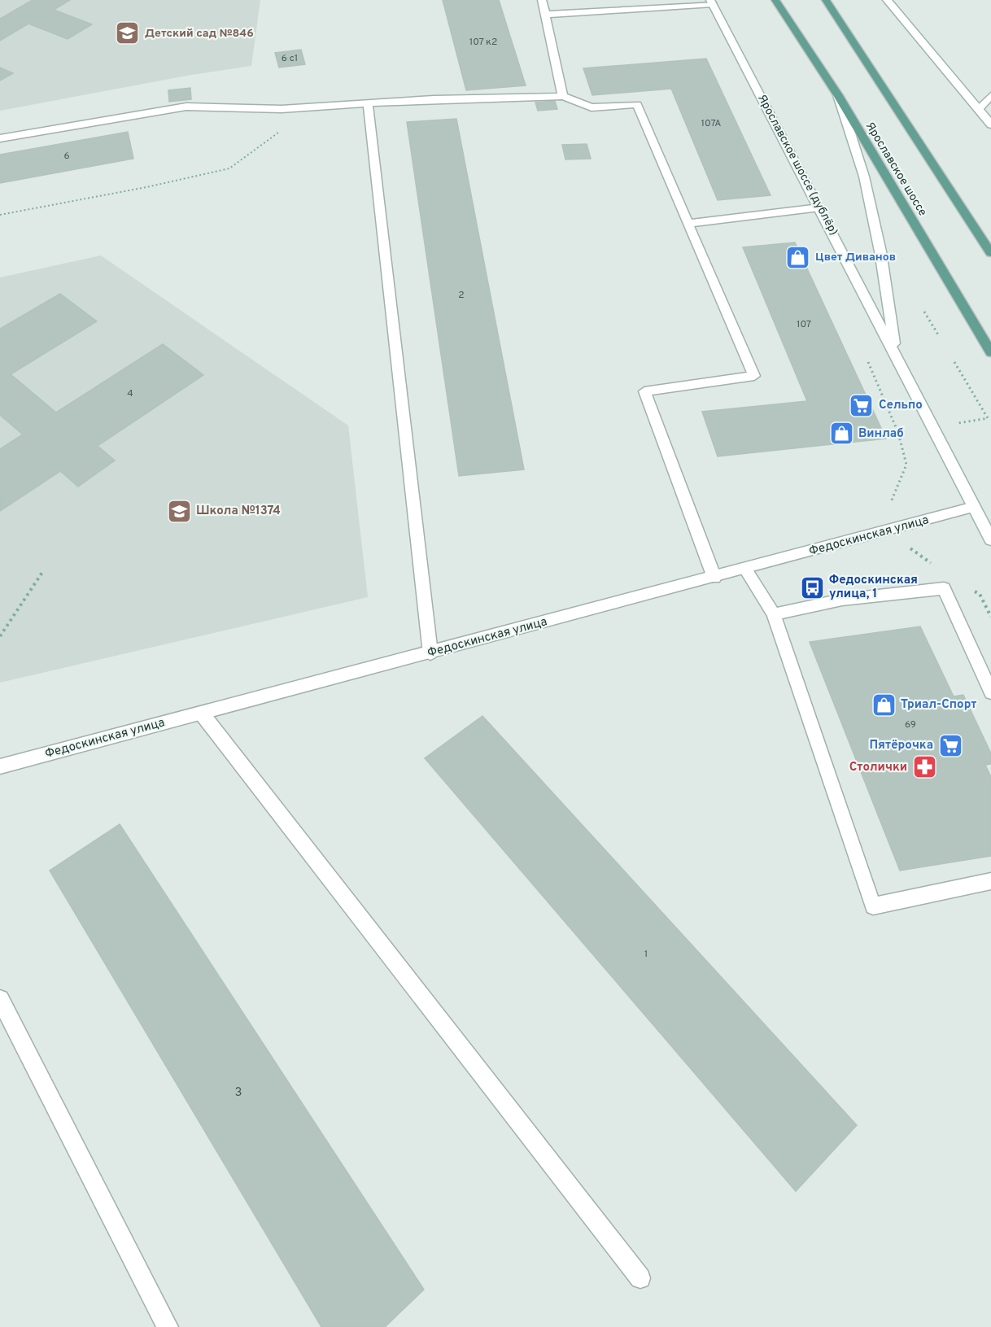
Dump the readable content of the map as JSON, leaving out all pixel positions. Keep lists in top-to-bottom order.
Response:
{
  "streets": {
    "main road": ["Ярославское шоссе"],
    "street": ["Ярославское шоссе (дублёр)", "Федоскинская улица"]
  },
  "crossings": [
    ["Ярославское шоссе (дублёр)", "Федоскинская улица"]
  ],
  "places": {
    "school or university": ["Детский сад №846", "Школа №1374"],
    "shop": ["Цвет Диванов", "Винлаб", "Триал-Спорт"],
    "supermarket": ["Сельпо", "Пятёрочка"],
    "bus stop": ["Федоскинская улица, 1"],
    "pharmacy": ["Столички"]
  },
  "house_numbers": [
    "107 к2",
    "6 с1",
    "107А",
    "6",
    "2",
    "107",
    "4",
    "69",
    "1",
    "3"
  ]
}
